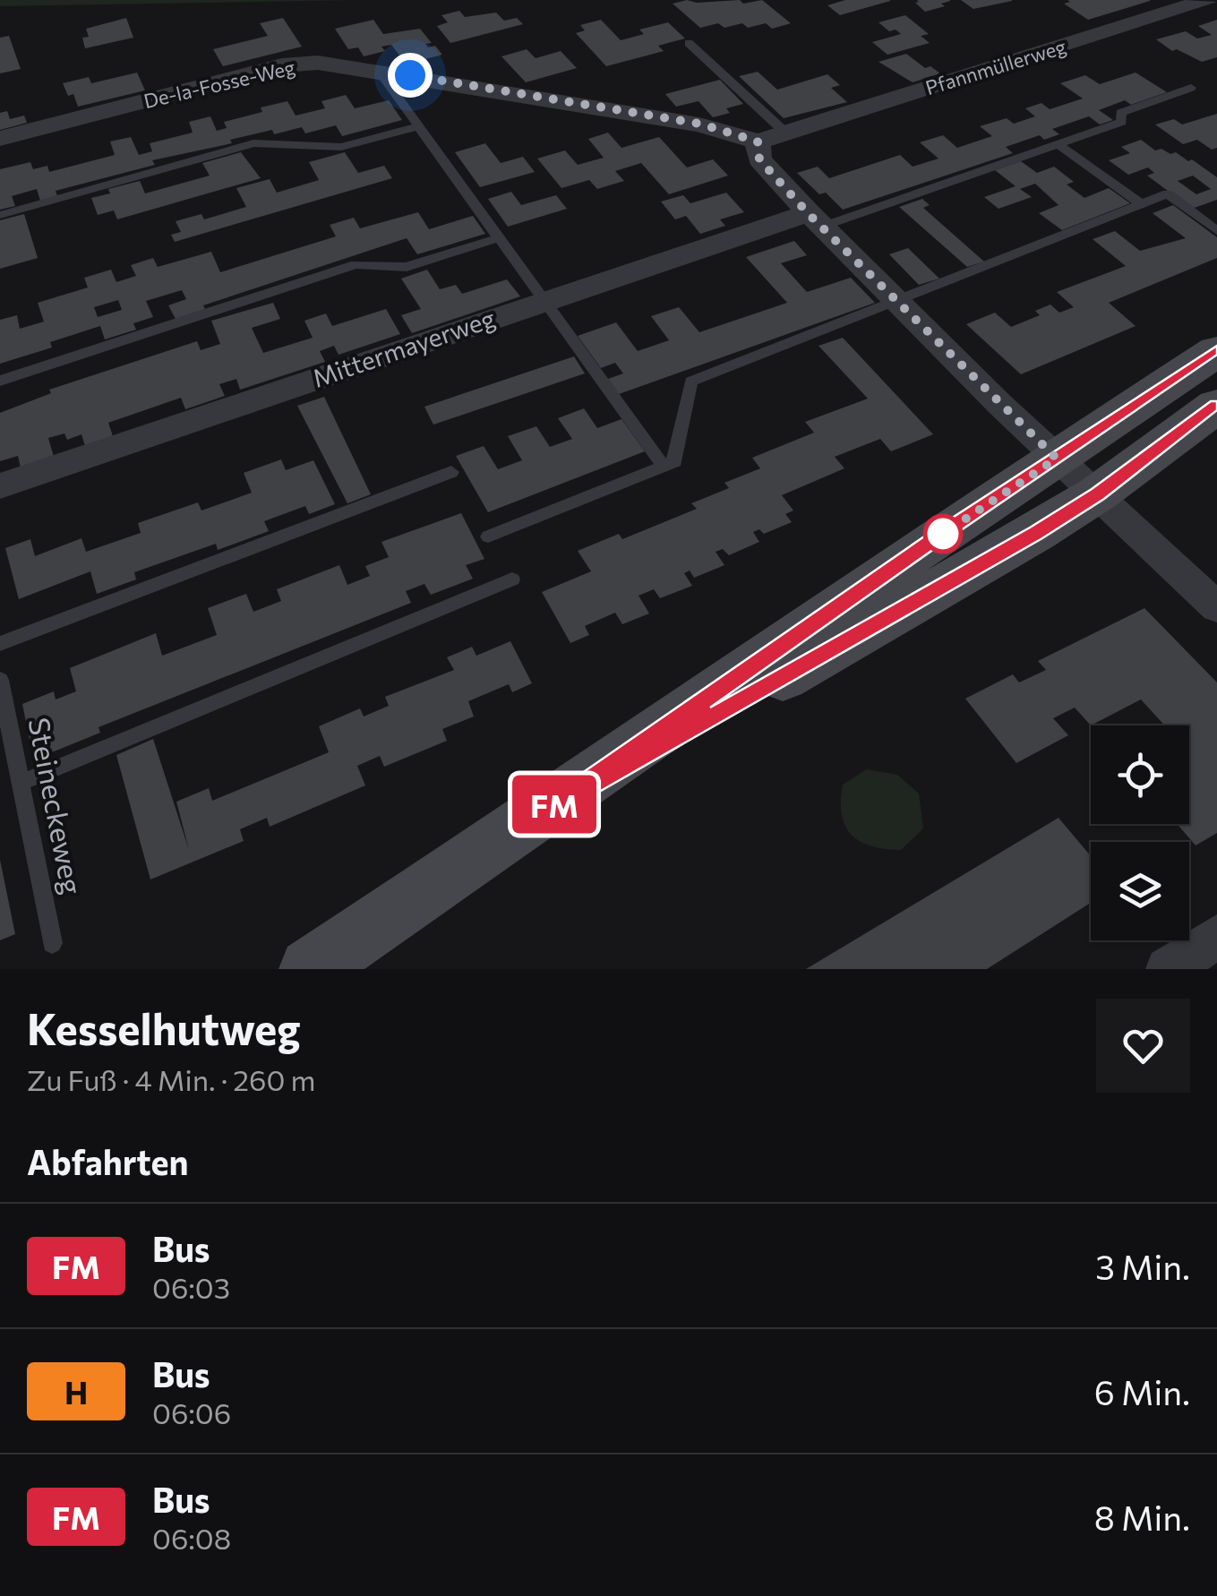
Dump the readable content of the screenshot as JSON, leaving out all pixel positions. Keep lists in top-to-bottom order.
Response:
{
  "streets": {
    "street": ["Pfannmüllerweg", "De-la-Fosse-Weg", "Mittermayerweg"],
    "lane": ["Steineckeweg"]
  },
  "crossings": [
    ["Pfannmüllerweg", "De-la-Fosse-Weg"]
  ],
  "lines": ["bus line FM"],
  "page": {
    "on_map": "FM",
    "heading": [
      ["Kesselhutweg", "Zu Fuß · 4 Min. · 260 m"],
      "Abfahrten"
    ],
    "list": [
      {
        "mark": "FM",
        "name": "Bus",
        "note": "06:03",
        "value": "3 Min."
      },
      {
        "mark": "H",
        "name": "Bus",
        "note": "06:06",
        "value": "6 Min."
      },
      {
        "mark": "FM",
        "name": "Bus",
        "note": "06:08",
        "value": "8 Min."
      }
    ]
  }
}
